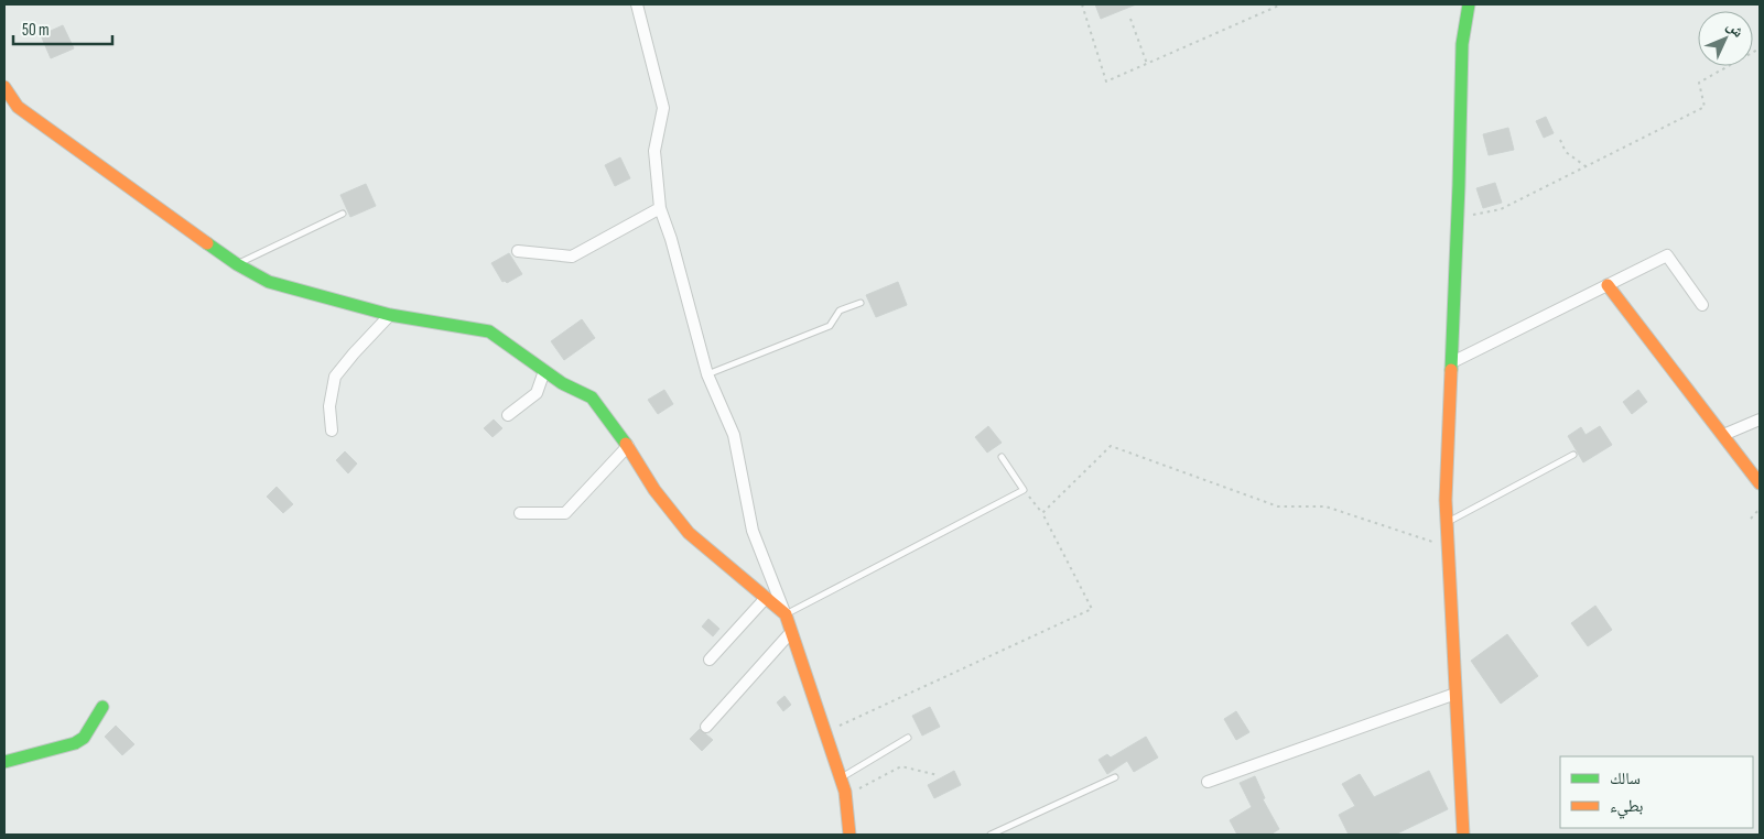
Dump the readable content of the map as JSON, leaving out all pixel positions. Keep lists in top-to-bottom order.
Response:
{
  "legend": ["سالك", "بطيء"],
  "scale_bar": "50 m",
  "north": "top right"
}
